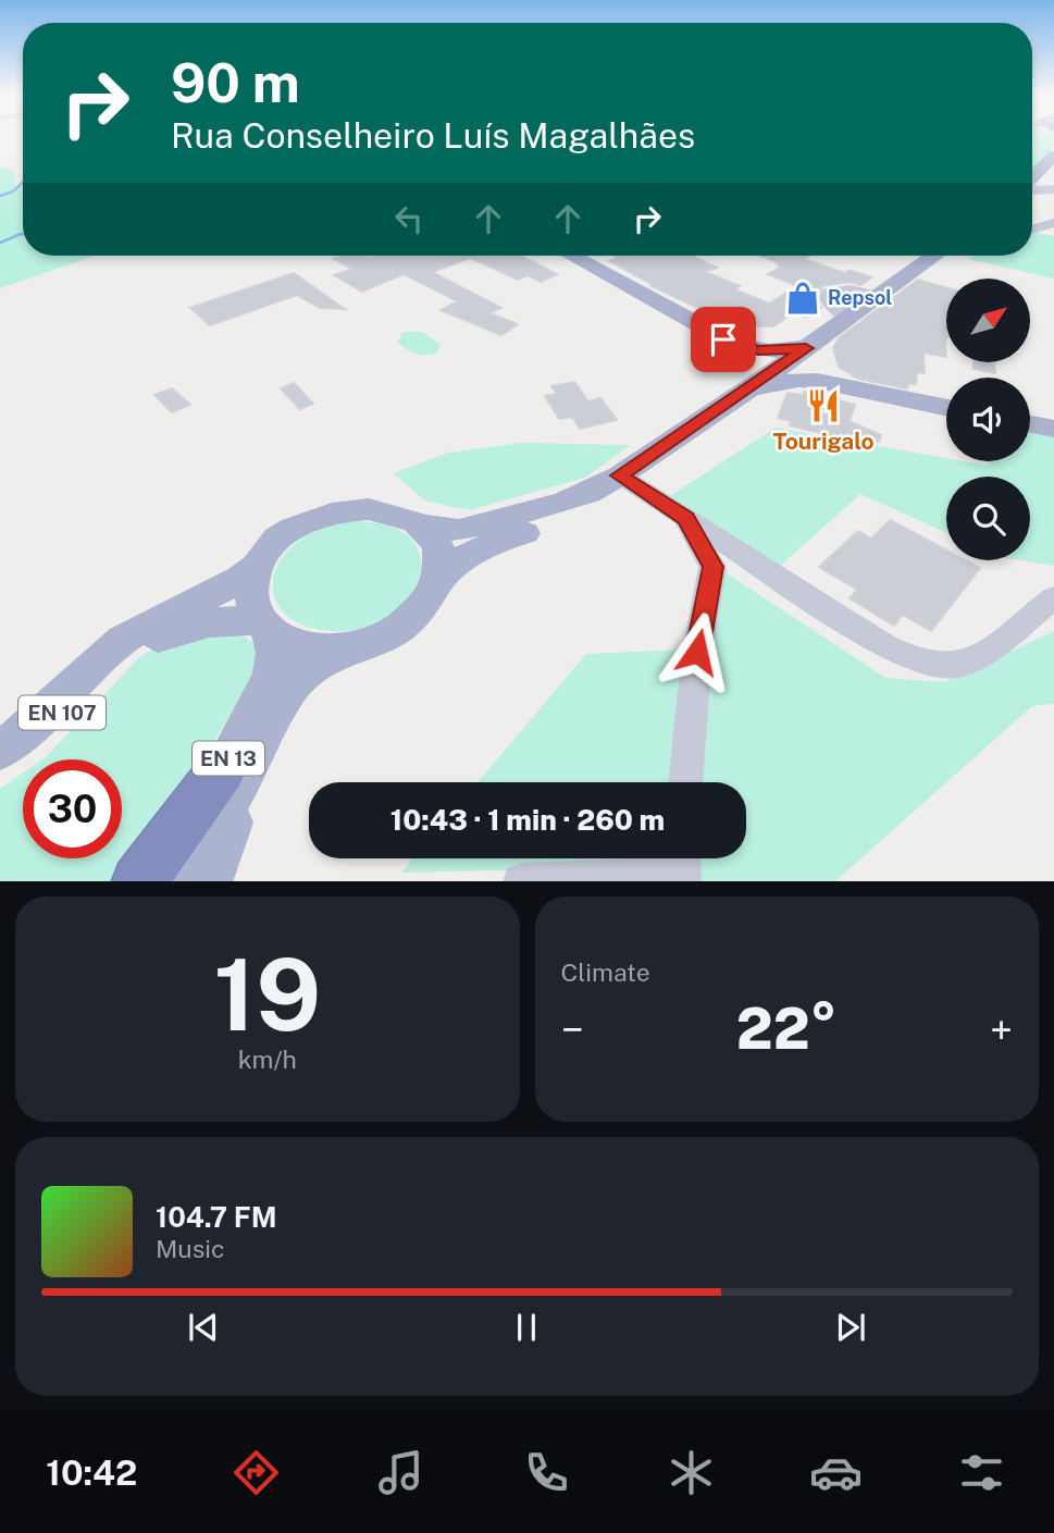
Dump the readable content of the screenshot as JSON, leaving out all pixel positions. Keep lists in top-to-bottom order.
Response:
{
  "streets": {
    "main road": ["EN 107", "EN 13"]
  },
  "crossings": [
    ["EN 107", "EN 13"]
  ],
  "places": {
    "shop": ["Repsol"],
    "restaurant": ["Tourigalo"]
  },
  "north": "top right",
  "page": {
    "turn": ["90 m", "Rua Conselheiro Luís Magalhães"],
    "limit": "30",
    "trip": "10:43 · 1 min · 260 m",
    "tile": [
      ["19", "km/h"],
      "Climate"
    ],
    "heat": ["−", "22°", "+"],
    "song": ["104.7 FM", "Music"],
    "tabs": "10:42"
  }
}
